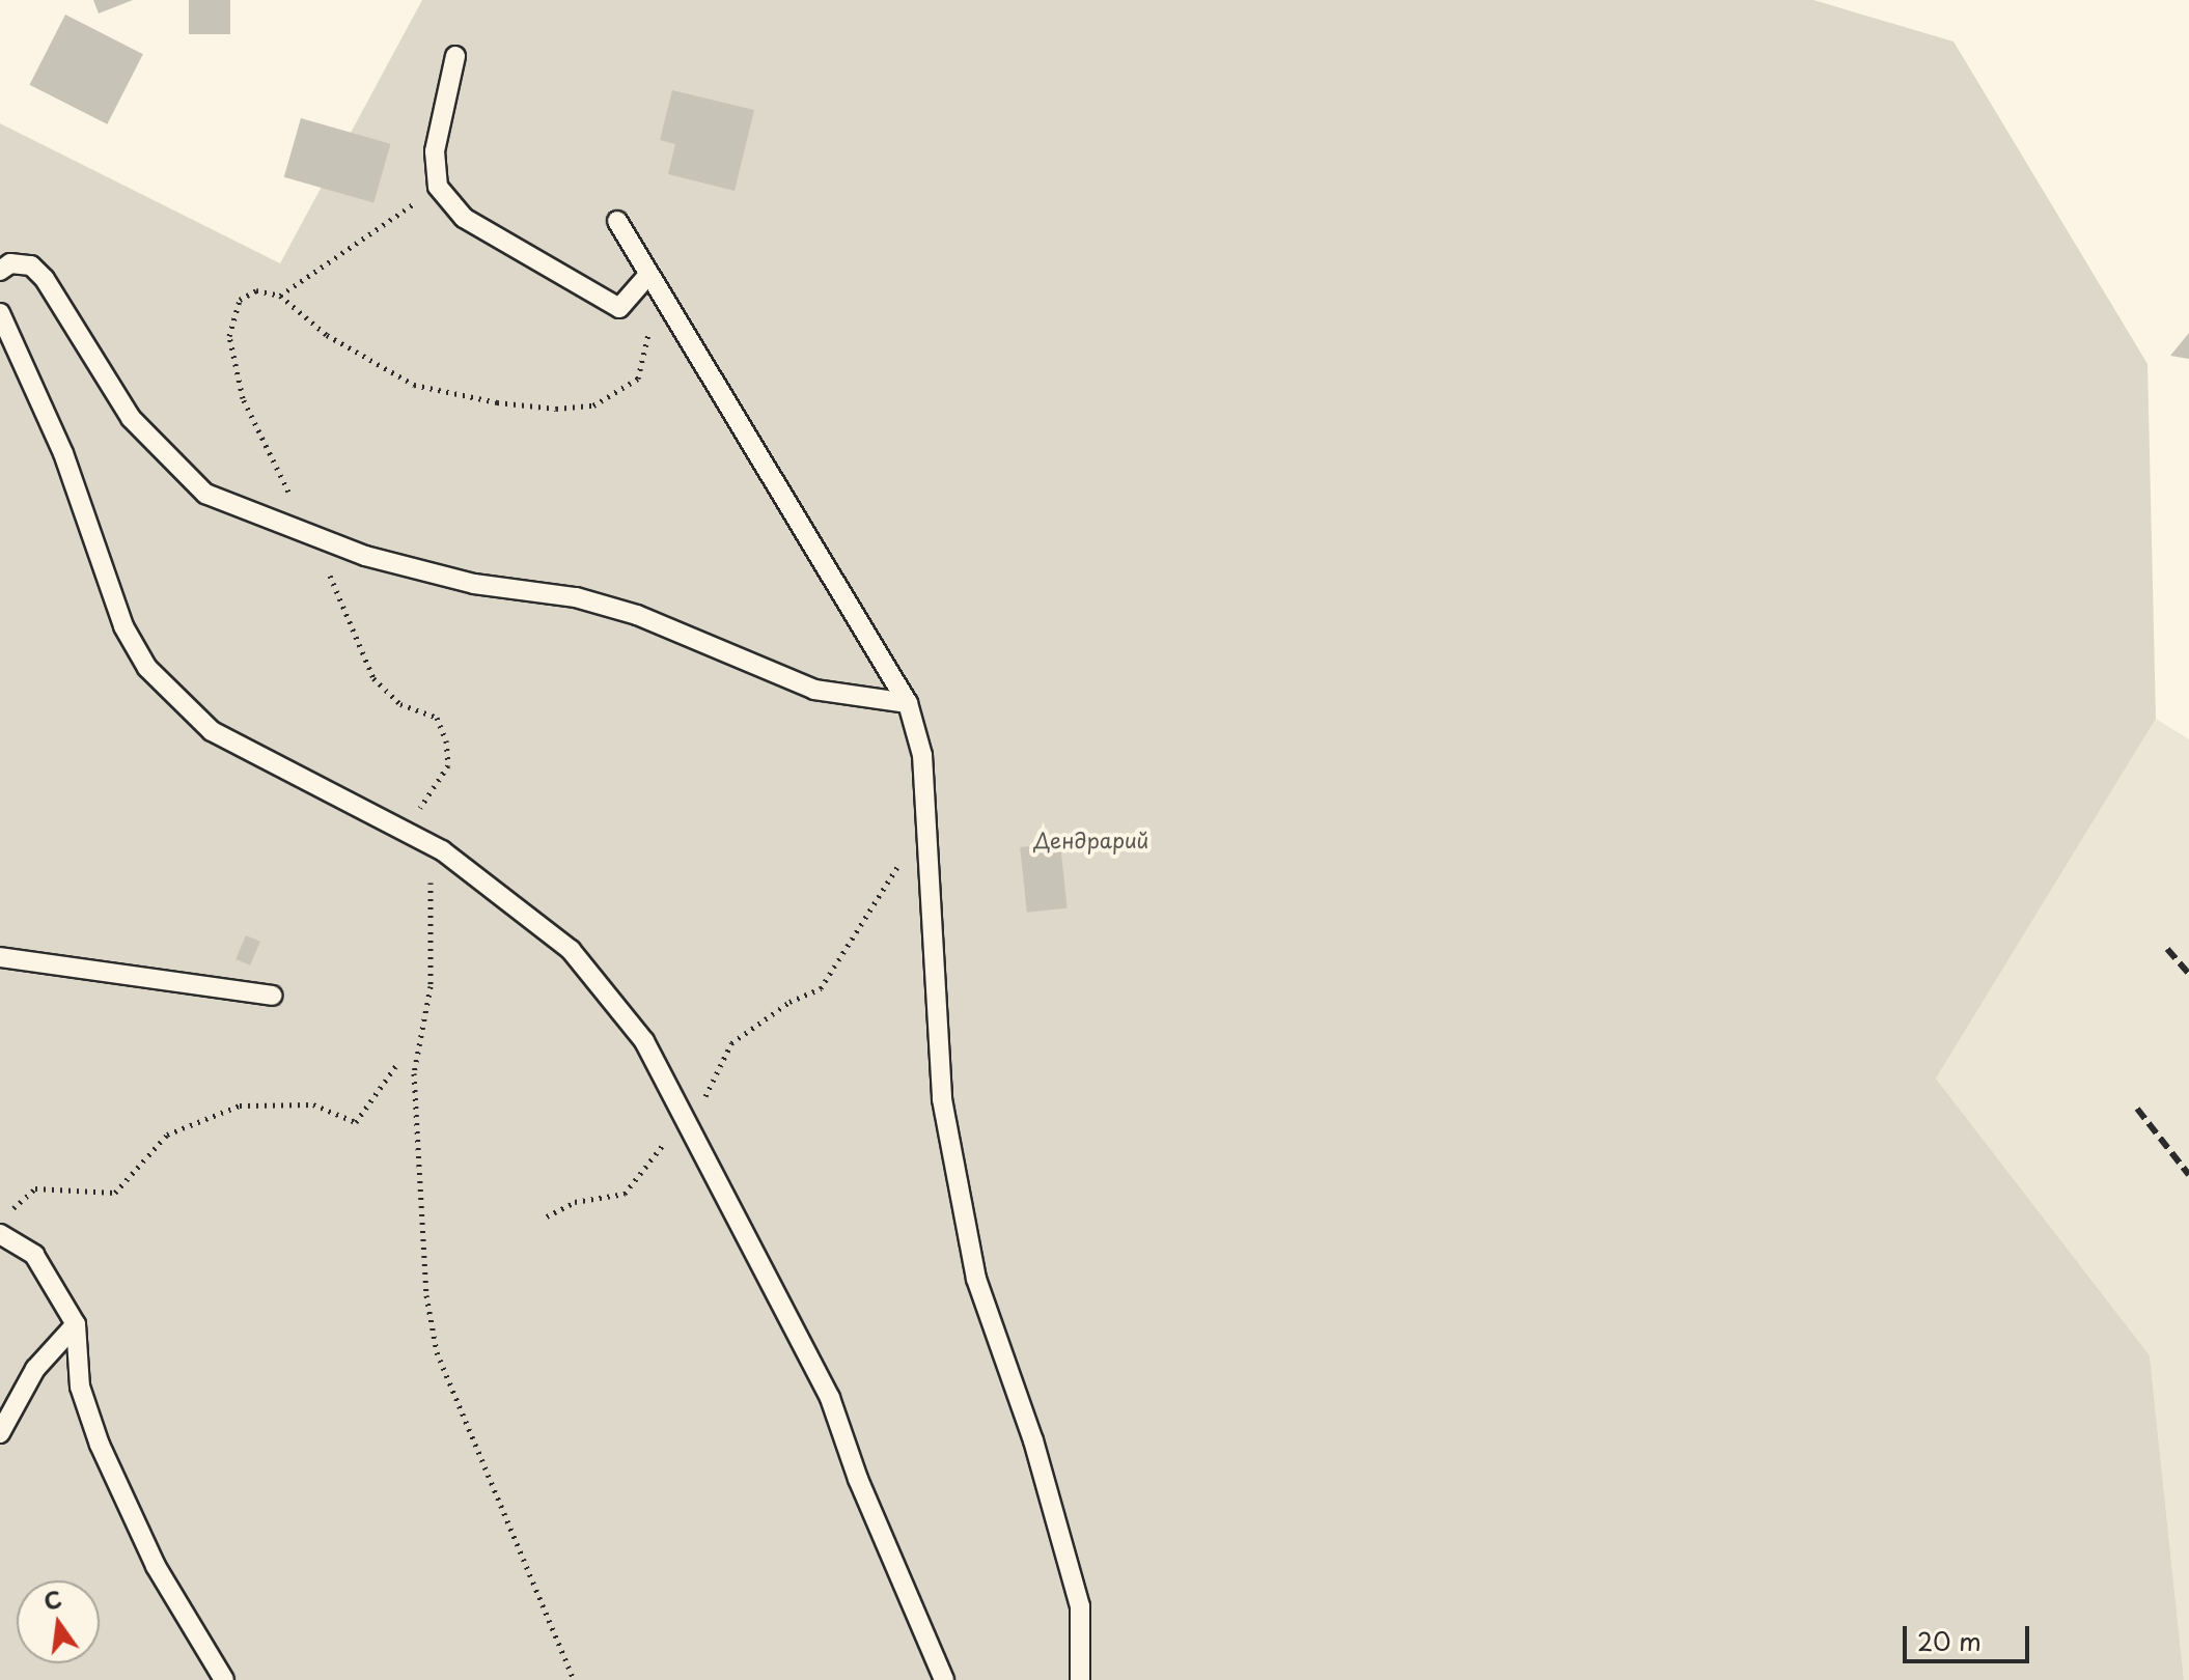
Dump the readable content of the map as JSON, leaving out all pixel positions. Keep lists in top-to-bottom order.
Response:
{
  "parks": ["Дендрарий"],
  "scale_bar": "20 m",
  "north": "top"
}
